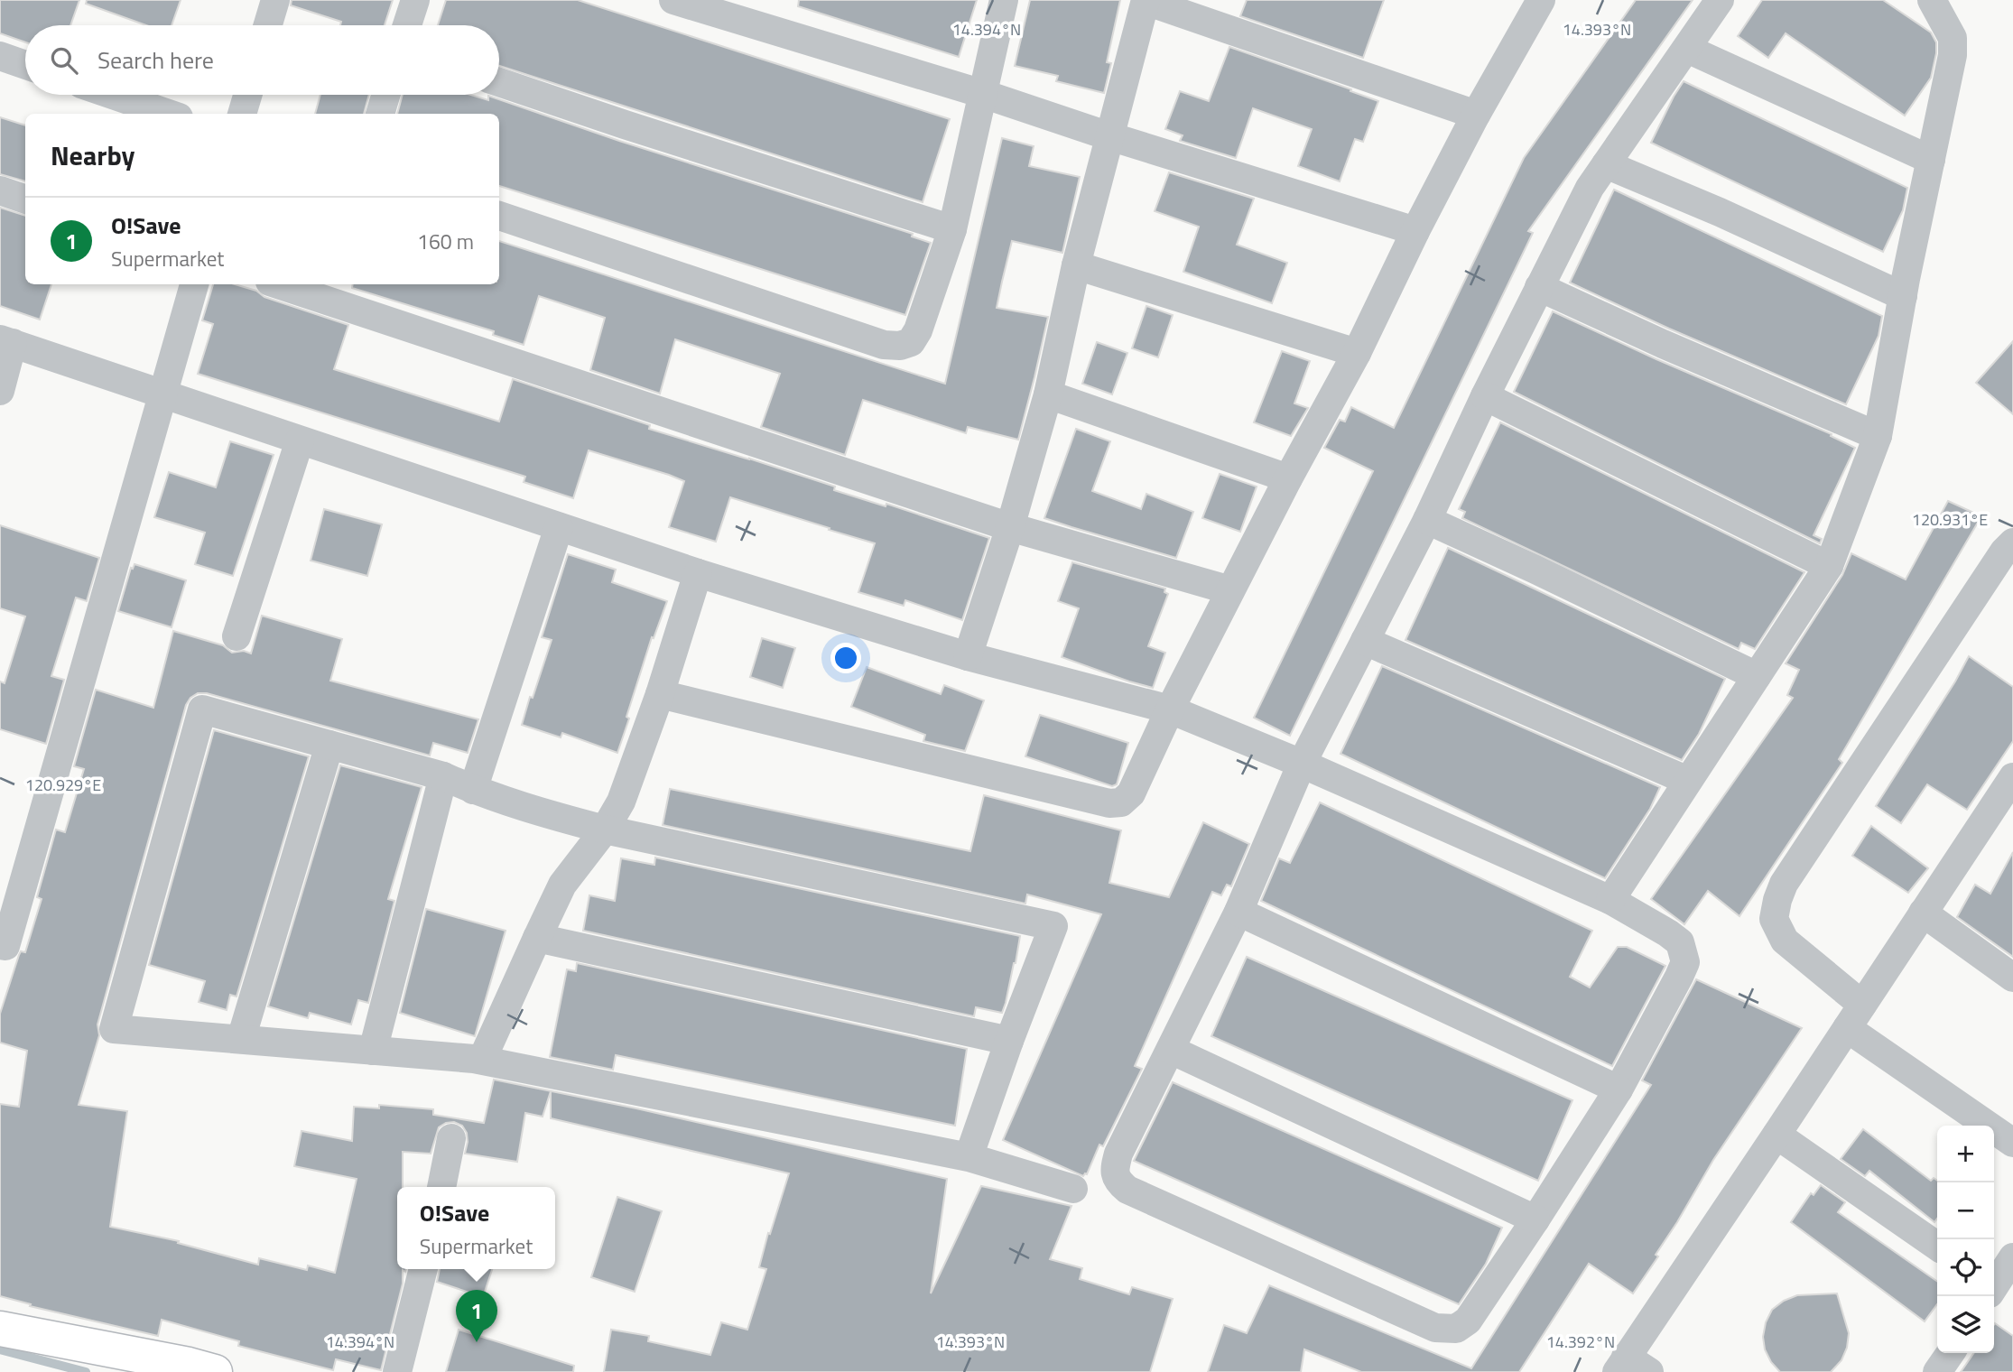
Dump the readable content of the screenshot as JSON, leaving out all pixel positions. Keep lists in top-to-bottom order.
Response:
{
  "page": {
    "search": "Search here",
    "heading": "Nearby",
    "list": [
      {
        "mark": "1",
        "name": "O!Save",
        "note": "Supermarket",
        "value": "160 m"
      }
    ],
    "map_buttons": ["+", "−"],
    "popup": ["O!Save", "Supermarket"],
    "pins": "1"
  },
  "coordinates": [
    "14.394°N",
    "14.393°N",
    "120.931°E",
    "120.929°E",
    "14.392°N"
  ]
}
